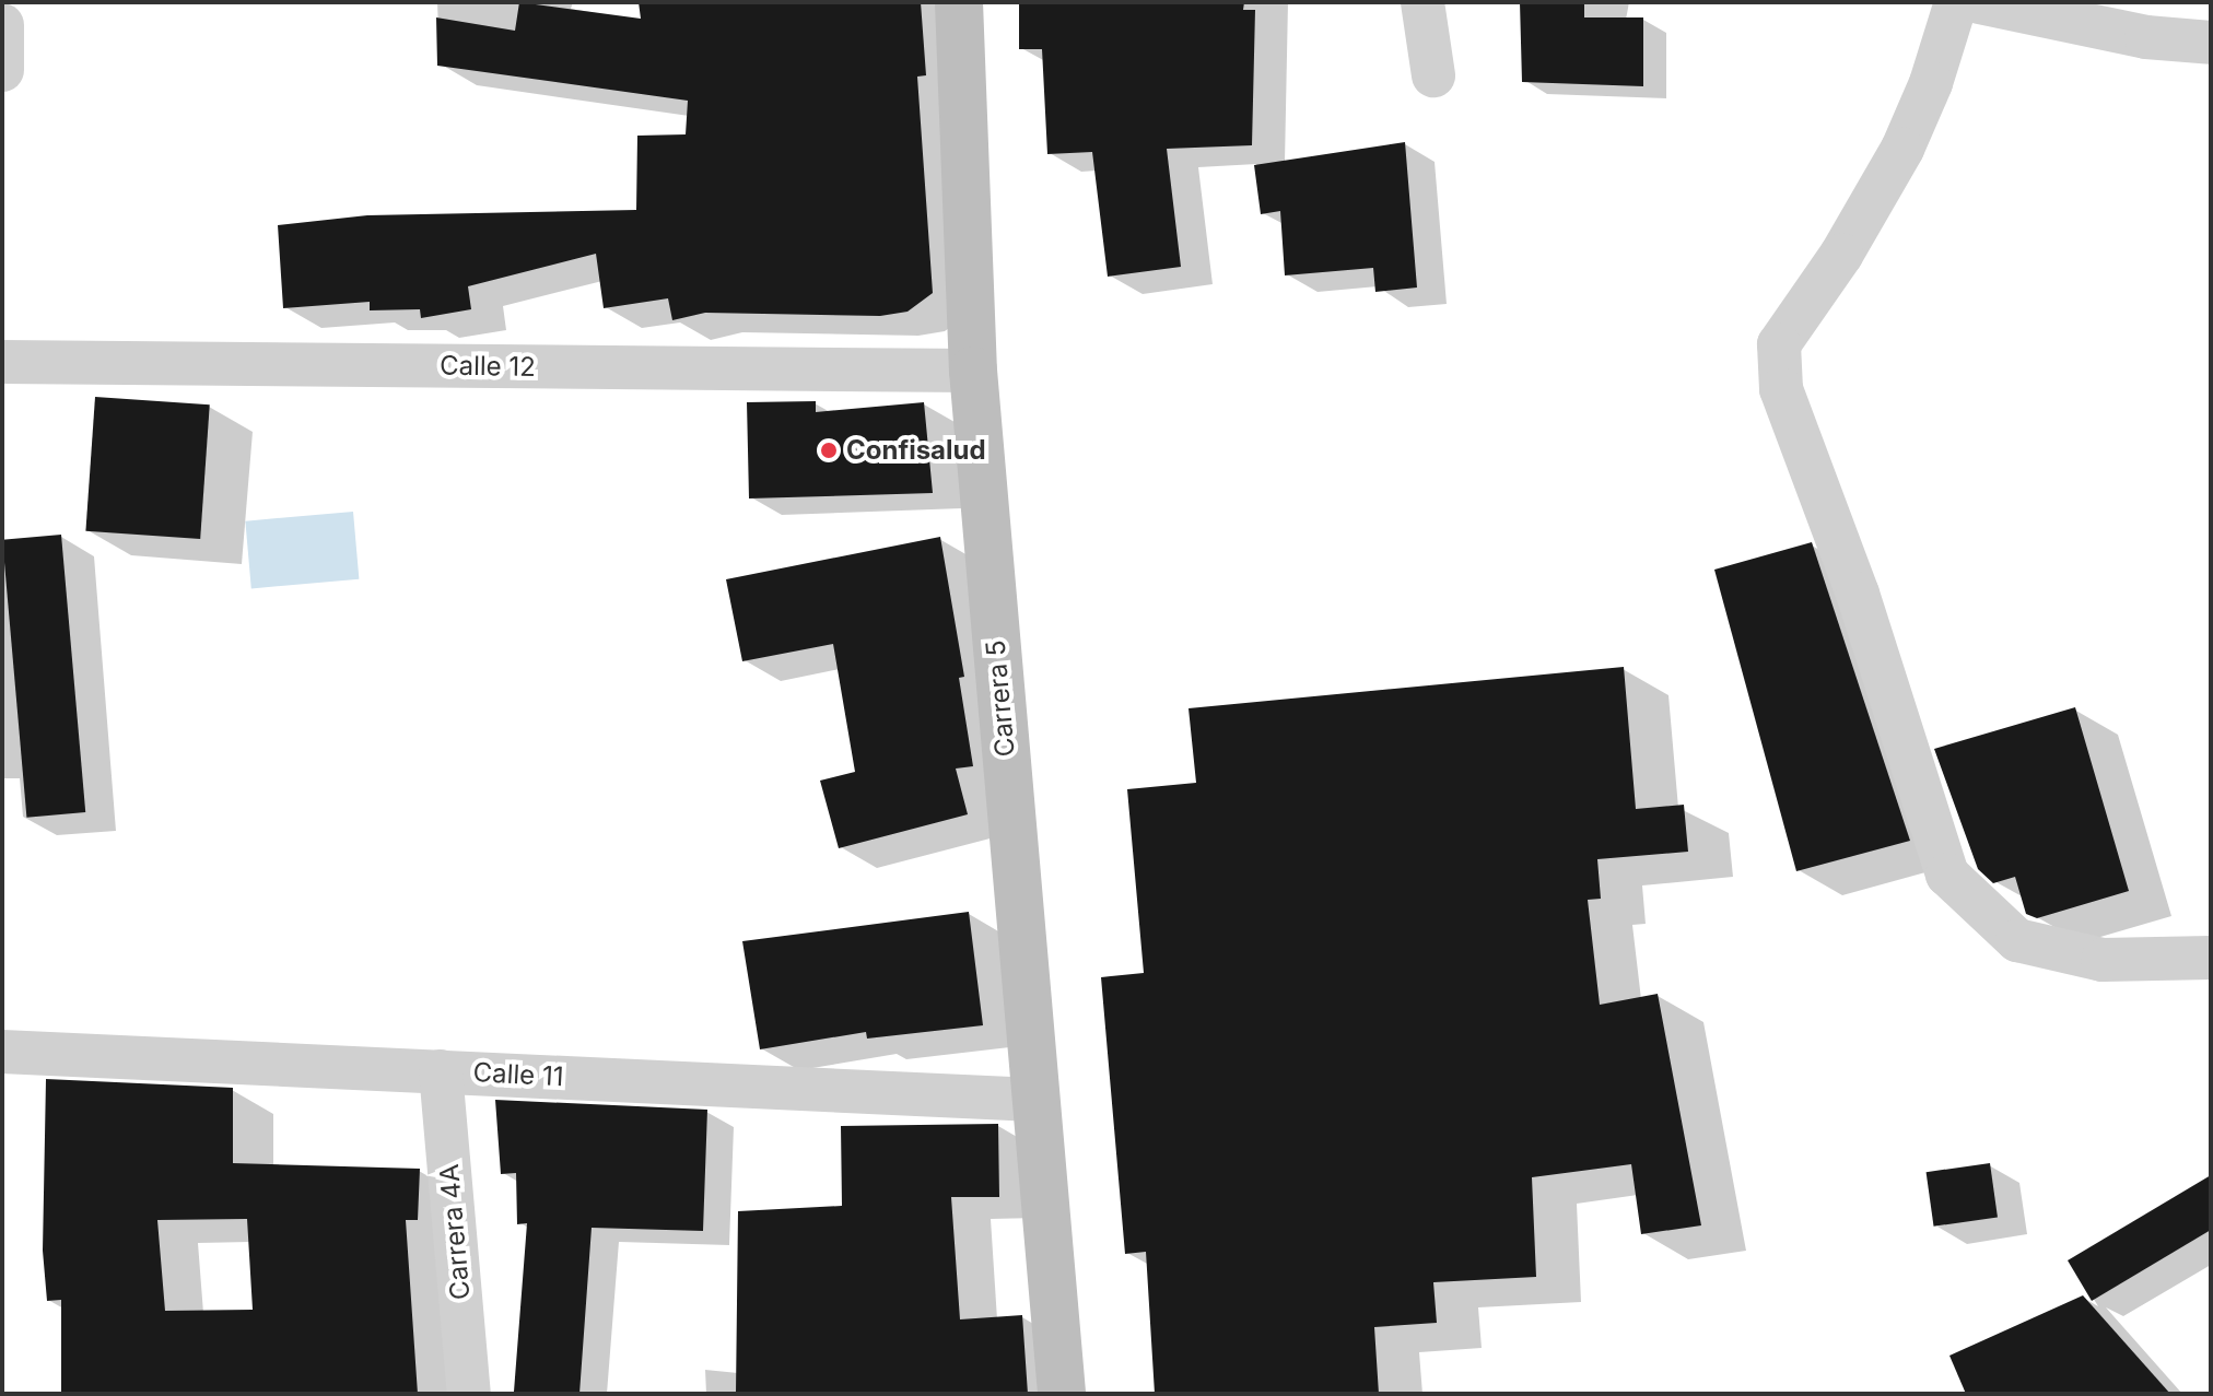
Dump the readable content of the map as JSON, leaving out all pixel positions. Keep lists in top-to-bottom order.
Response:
{
  "streets": {
    "main road": ["Carrera 5"],
    "street": ["Calle 12", "Calle 11", "Carrera 4A"]
  },
  "crossings": [
    ["Calle 12", "Carrera 5"],
    ["Carrera 5", "Calle 11"],
    ["Calle 11", "Carrera 4A"]
  ],
  "places": ["Confisalud"]
}
